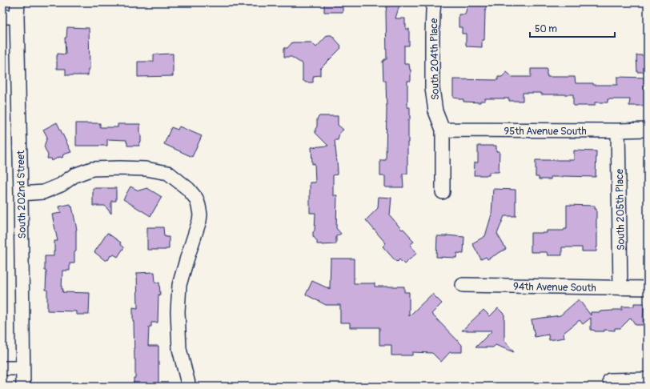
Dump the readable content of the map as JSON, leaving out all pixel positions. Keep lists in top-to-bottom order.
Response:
{
  "streets": {
    "street": [
      "South 204th Place",
      "95th Avenue South",
      "South 202nd Street",
      "South 205th Place",
      "94th Avenue South"
    ]
  },
  "crossings": [
    ["South 204th Place", "95th Avenue South"],
    ["95th Avenue South", "South 205th Place"],
    ["South 205th Place", "94th Avenue South"]
  ],
  "scale_bar": "50 m"
}
